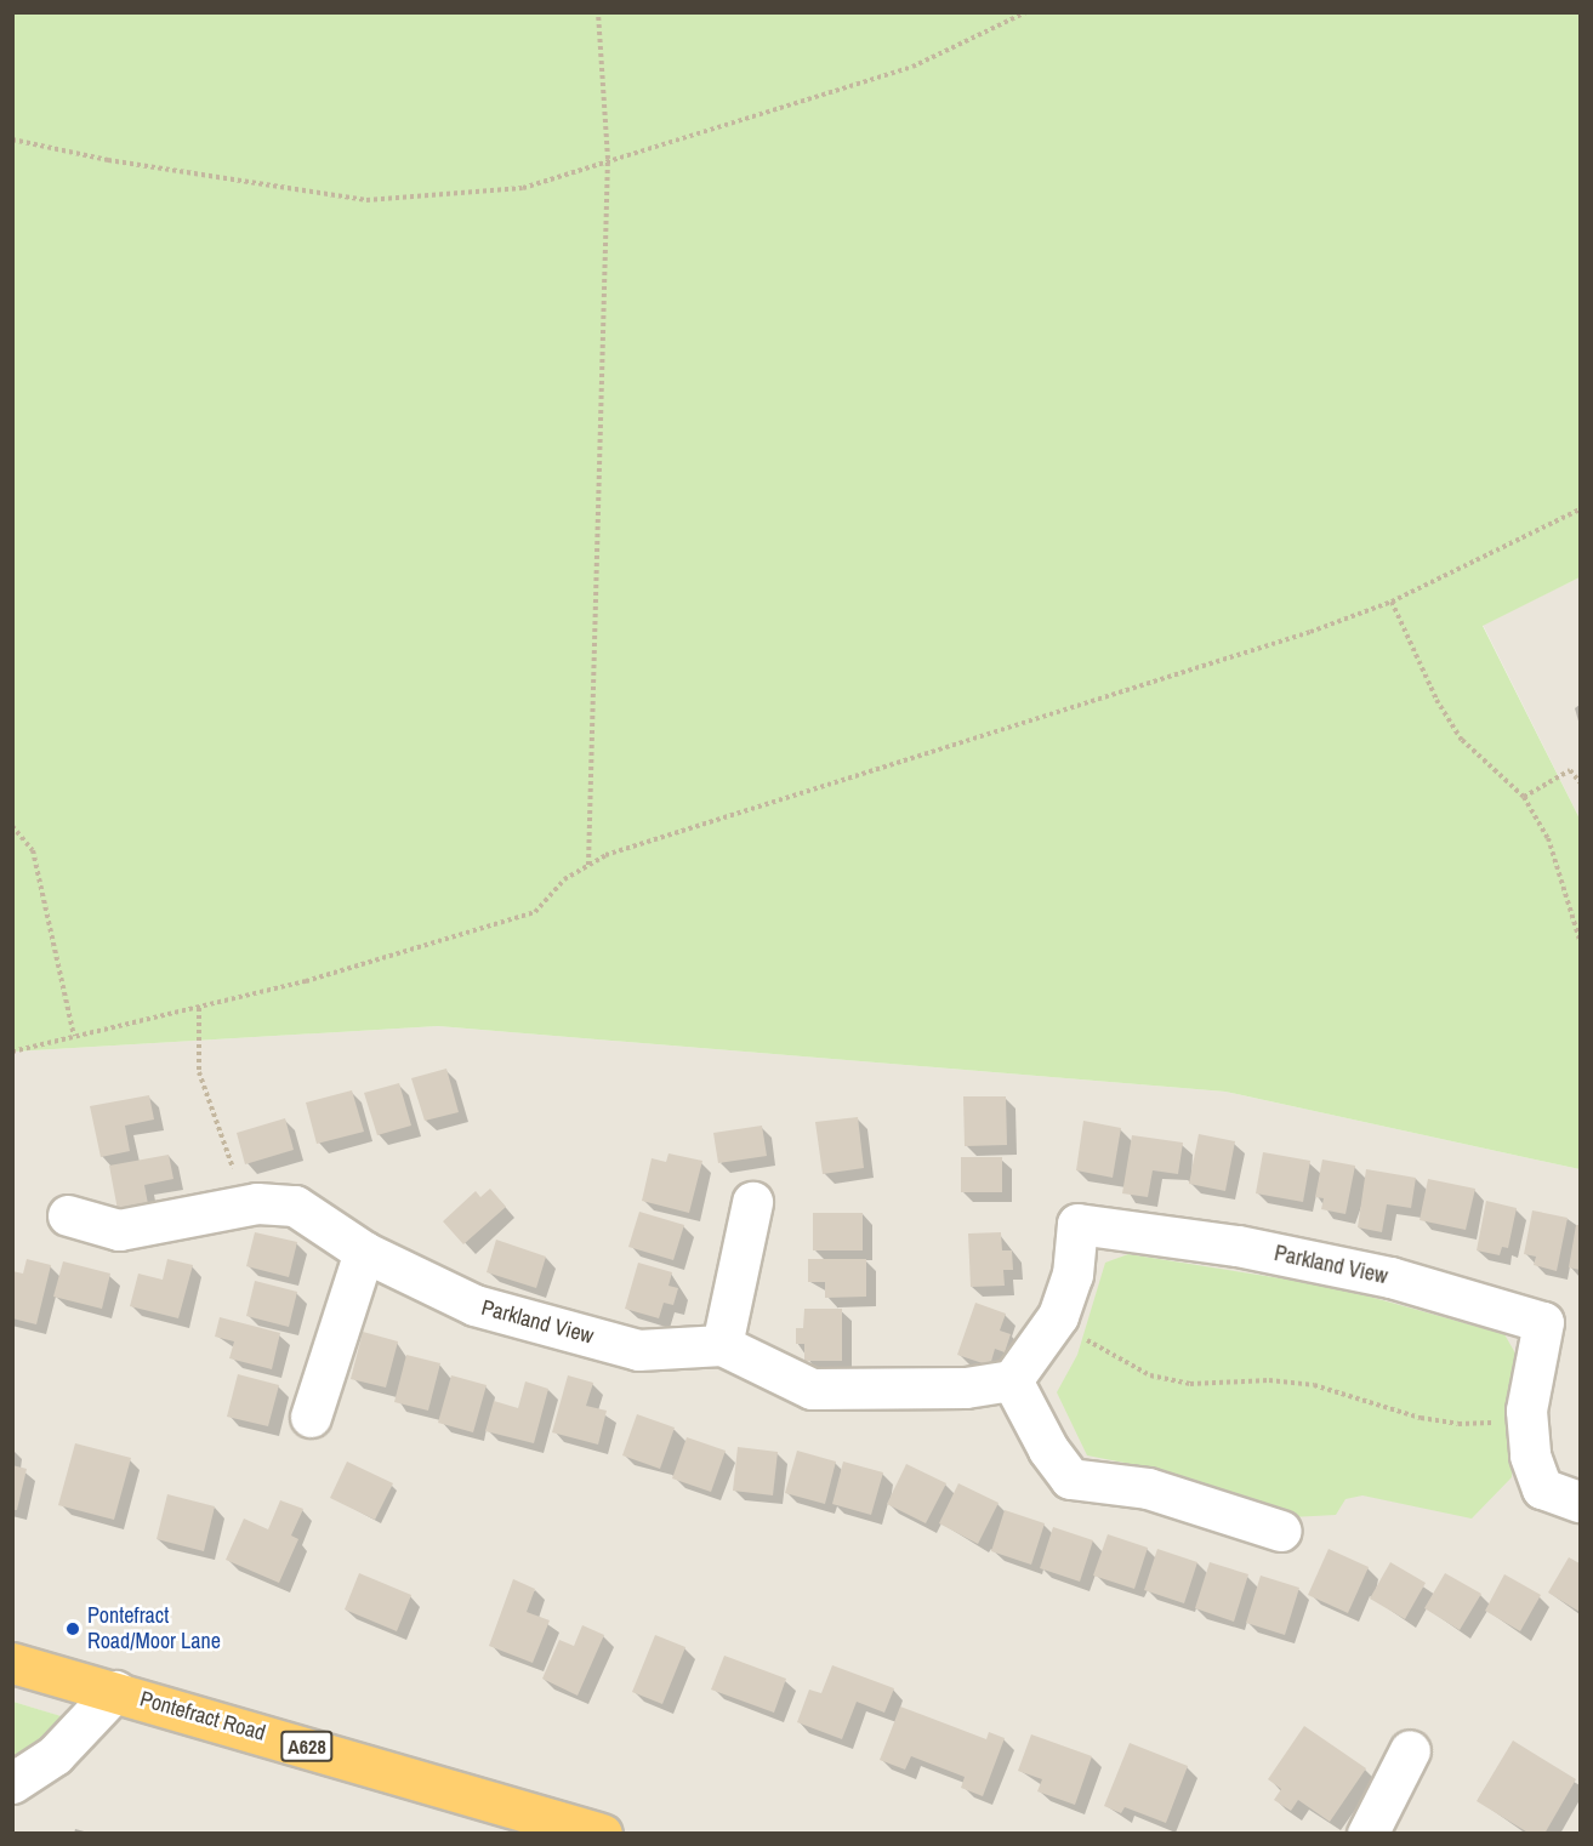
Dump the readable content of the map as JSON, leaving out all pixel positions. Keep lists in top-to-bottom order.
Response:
{
  "streets": {
    "highway": ["Pontefract Road", "A628"],
    "street": ["Parkland View"]
  },
  "places": ["Pontefract Road/Moor Lane"]
}
